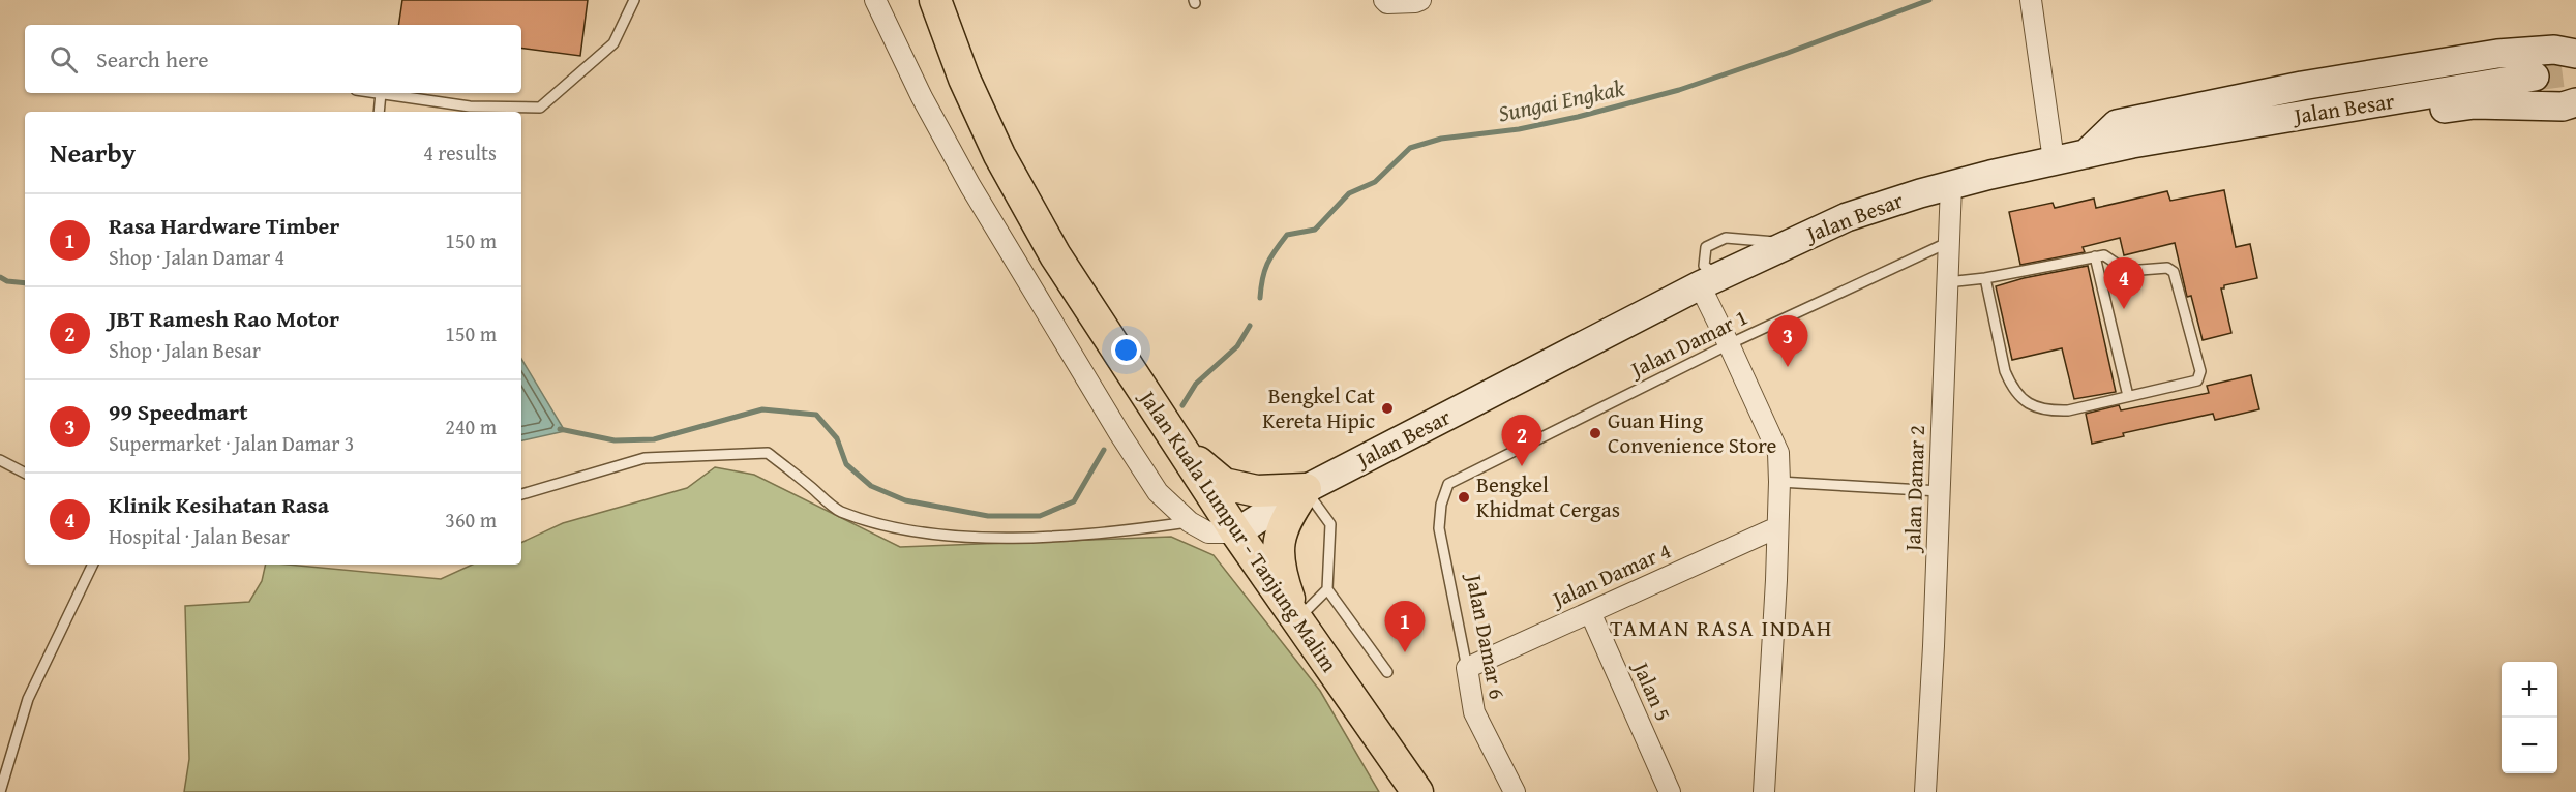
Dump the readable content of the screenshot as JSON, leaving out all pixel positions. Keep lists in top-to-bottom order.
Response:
{
  "streets": {
    "main road": ["Jalan Besar", "Jalan Kuala Lumpur - Tanjung Malim"],
    "street": [
      "Jalan Damar 2",
      "Jalan Damar 4",
      "Jalan Damar 6",
      "Jalan 5"
    ],
    "lane": ["Jalan Damar 1"]
  },
  "crossings": [
    ["Jalan Besar", "Jalan Damar 2"],
    ["Jalan Besar", "Jalan Kuala Lumpur - Tanjung Malim"],
    ["Jalan Damar 1", "Jalan Damar 2"],
    ["Jalan Damar 1", "Jalan Damar 6"],
    ["Jalan Damar 4", "Jalan Damar 6"],
    ["Jalan Damar 4", "Jalan 5"]
  ],
  "districts": ["TAMAN RASA INDAH"],
  "water": ["Sungai Engkak"],
  "places": ["Bengkel Cat Kereta Hipic", "Guan Hing Convenience Store", "Bengkel Khidmat Cergas"],
  "page": {
    "search": "Search here",
    "heading": ["Nearby", "4 results"],
    "list": [
      {
        "mark": "1",
        "name": "Rasa Hardware Timber",
        "note": "Shop · Jalan Damar 4",
        "value": "150 m"
      },
      {
        "mark": "2",
        "name": "JBT Ramesh Rao Motor",
        "note": "Shop · Jalan Besar",
        "value": "150 m"
      },
      {
        "mark": "3",
        "name": "99 Speedmart",
        "note": "Supermarket · Jalan Damar 3",
        "value": "240 m"
      },
      {
        "mark": "4",
        "name": "Klinik Kesihatan Rasa",
        "note": "Hospital · Jalan Besar",
        "value": "360 m"
      }
    ],
    "pins": [
      "4",
      "3",
      "2",
      "1"
    ],
    "map_buttons": ["+", "−"]
  }
}
